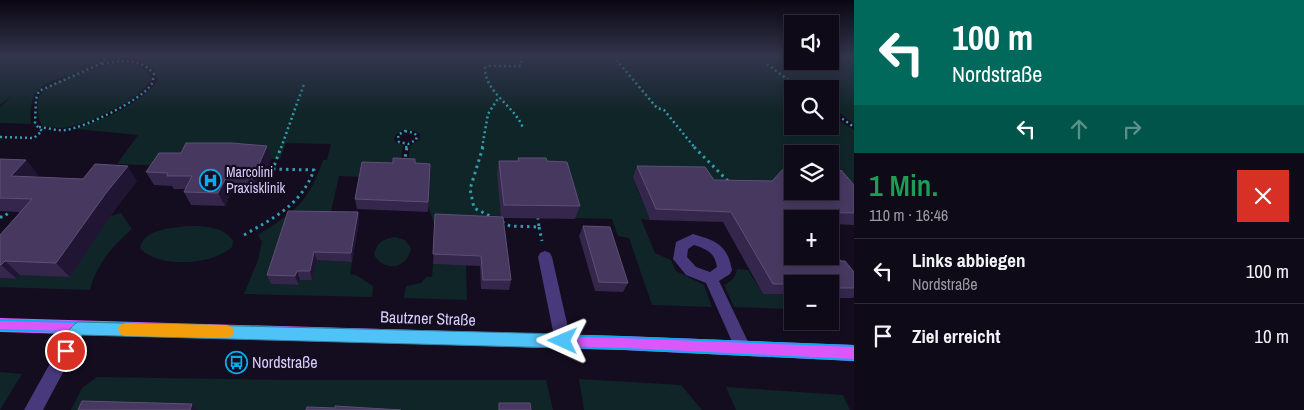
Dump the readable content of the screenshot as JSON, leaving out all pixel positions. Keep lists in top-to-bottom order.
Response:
{
  "streets": {
    "main road": ["Bautzner Straße"]
  },
  "places": {
    "hospital": ["Marcolini Praxisklinik"],
    "bus stop": ["Nordstraße"]
  },
  "page": {
    "turn": ["100 m", "Nordstraße"],
    "map_buttons": ["+", "−"],
    "heading": ["1 Min.", "110 m · 16:46"],
    "list": [
      {
        "name": "Links abbiegen",
        "note": "Nordstraße",
        "value": "100 m"
      },
      {
        "name": "Ziel erreicht",
        "value": "10 m"
      }
    ]
  }
}
